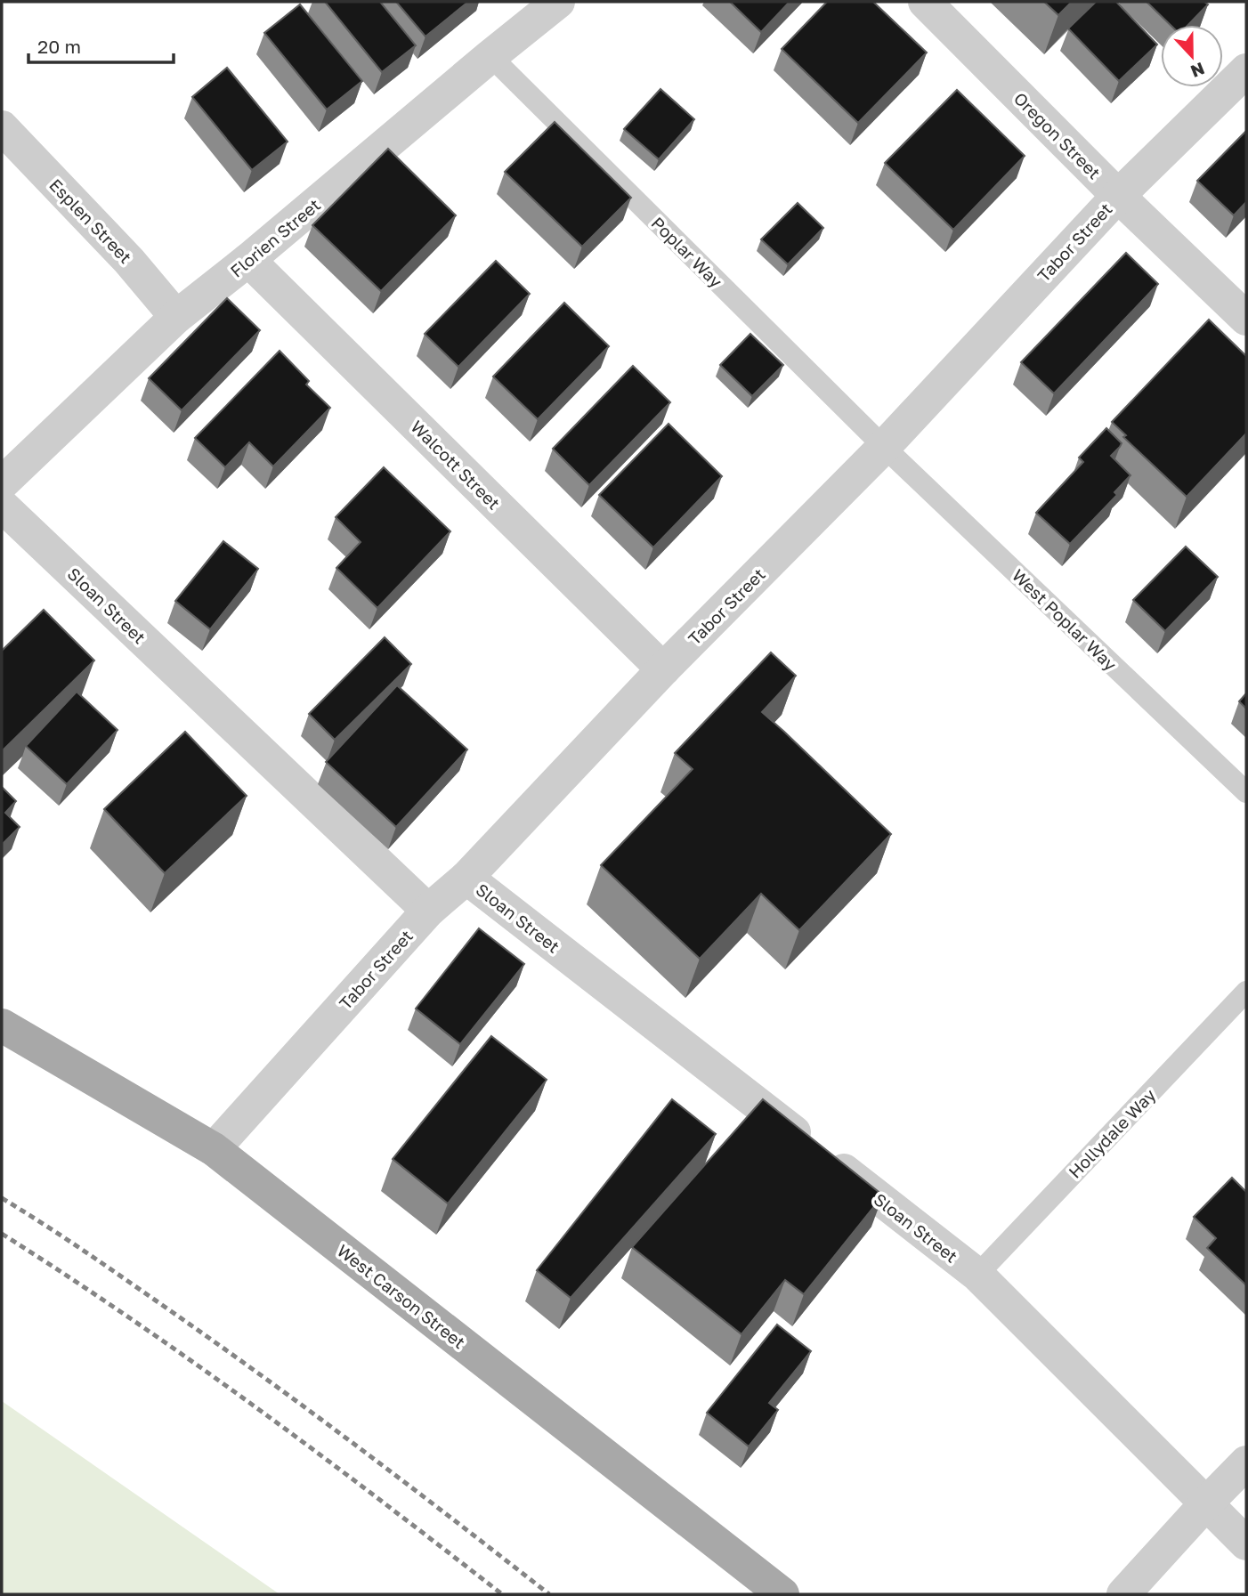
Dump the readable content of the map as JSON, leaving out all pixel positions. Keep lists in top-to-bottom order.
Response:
{
  "streets": {
    "main road": ["West Carson Street"],
    "street": [
      "Oregon Street",
      "Esplen Street",
      "Florien Street",
      "Tabor Street",
      "Walcott Street",
      "Sloan Street"
    ],
    "lane": ["Poplar Way", "West Poplar Way", "Hollydale Way"]
  },
  "crossings": [
    ["Oregon Street", "Tabor Street"],
    ["Esplen Street", "Florien Street"],
    ["Florien Street", "Poplar Way"],
    ["Florien Street", "Walcott Street"],
    ["Tabor Street", "Poplar Way"],
    ["Tabor Street", "Walcott Street"],
    ["Tabor Street", "Sloan Street"],
    ["Tabor Street", "West Poplar Way"],
    ["Tabor Street", "West Carson Street"],
    ["Poplar Way", "West Poplar Way"],
    ["Sloan Street", "Hollydale Way"]
  ],
  "scale_bar": "20 m",
  "north": "bottom"
}
